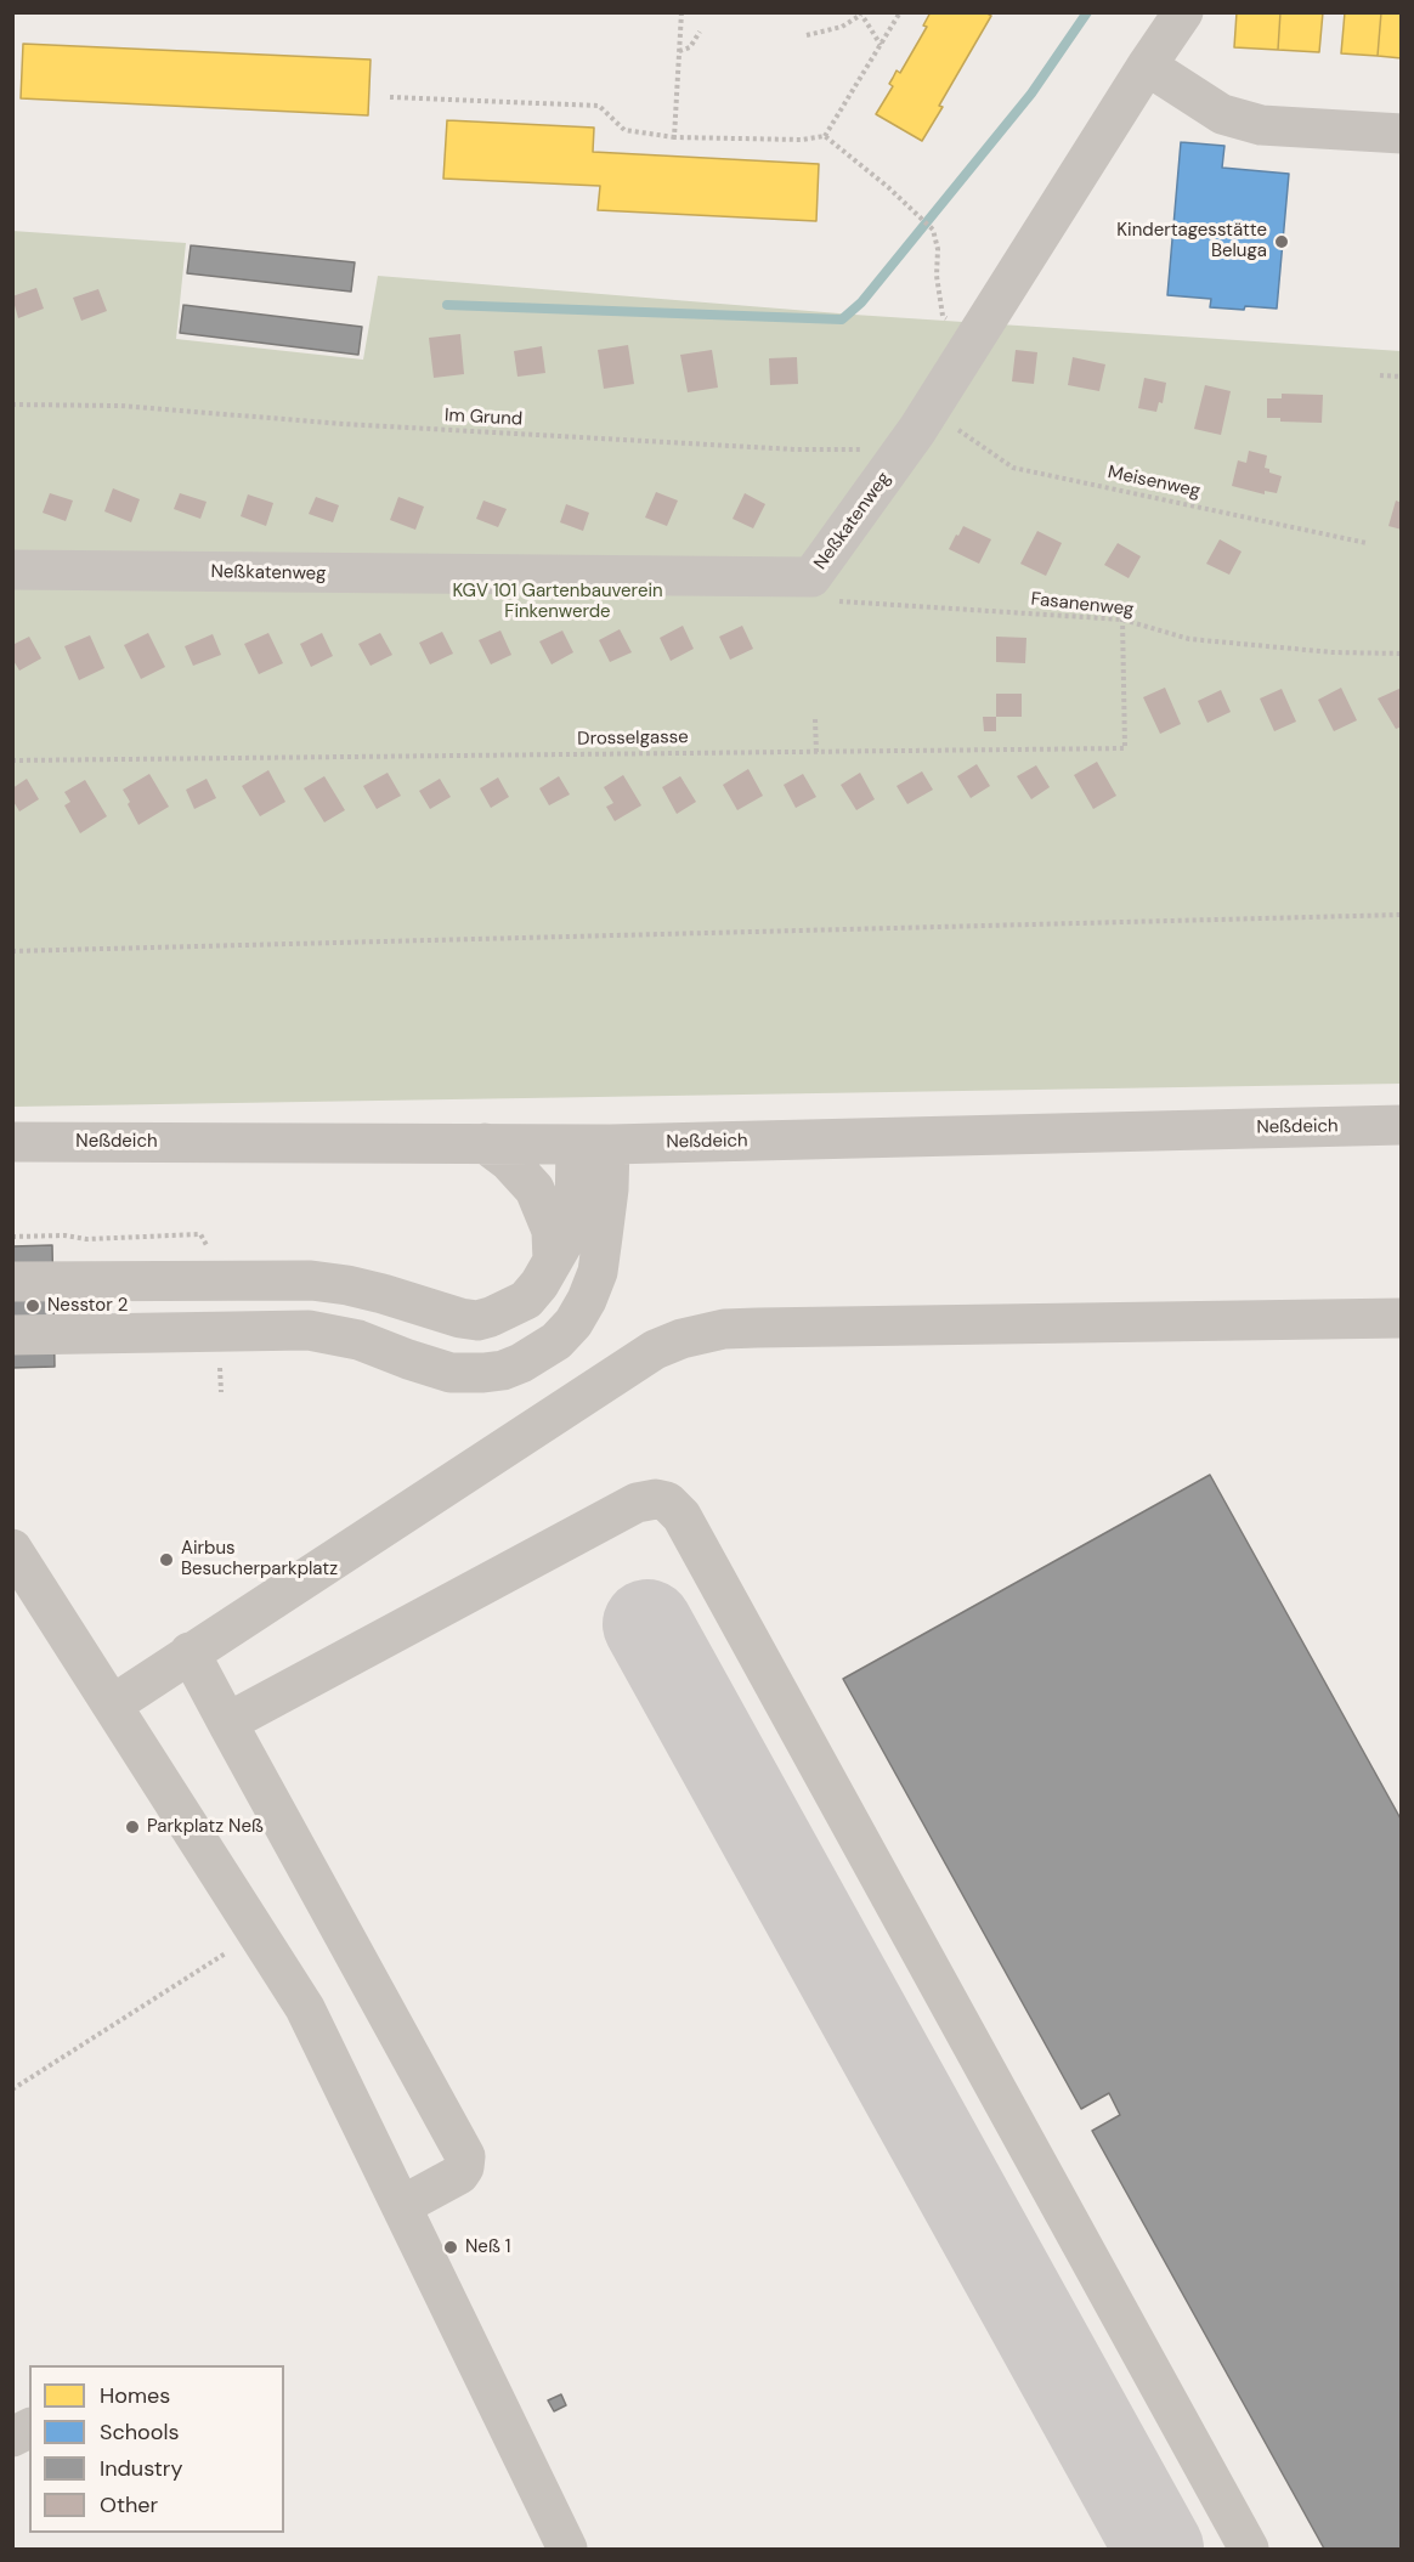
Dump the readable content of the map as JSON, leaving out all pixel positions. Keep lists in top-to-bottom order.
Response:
{
  "streets": {
    "street": ["Neßkatenweg", "Neßdeich"],
    "path": [
      "Im Grund",
      "Meisenweg",
      "Fasanenweg",
      "Drosselgasse"
    ]
  },
  "crossings": [
    ["Meisenweg", "Neßkatenweg"],
    ["Neßkatenweg", "Fasanenweg"],
    ["Fasanenweg", "Drosselgasse"]
  ],
  "parks": ["KGV 101 Gartenbauverein Finkenwerde"],
  "places": [
    "Kindertagesstätte Beluga",
    "Nesstor 2",
    "Airbus Besucherparkplatz",
    "Parkplatz Neß",
    "Neß 1"
  ],
  "legend": [
    "Homes",
    "Schools",
    "Industry",
    "Other"
  ]
}
